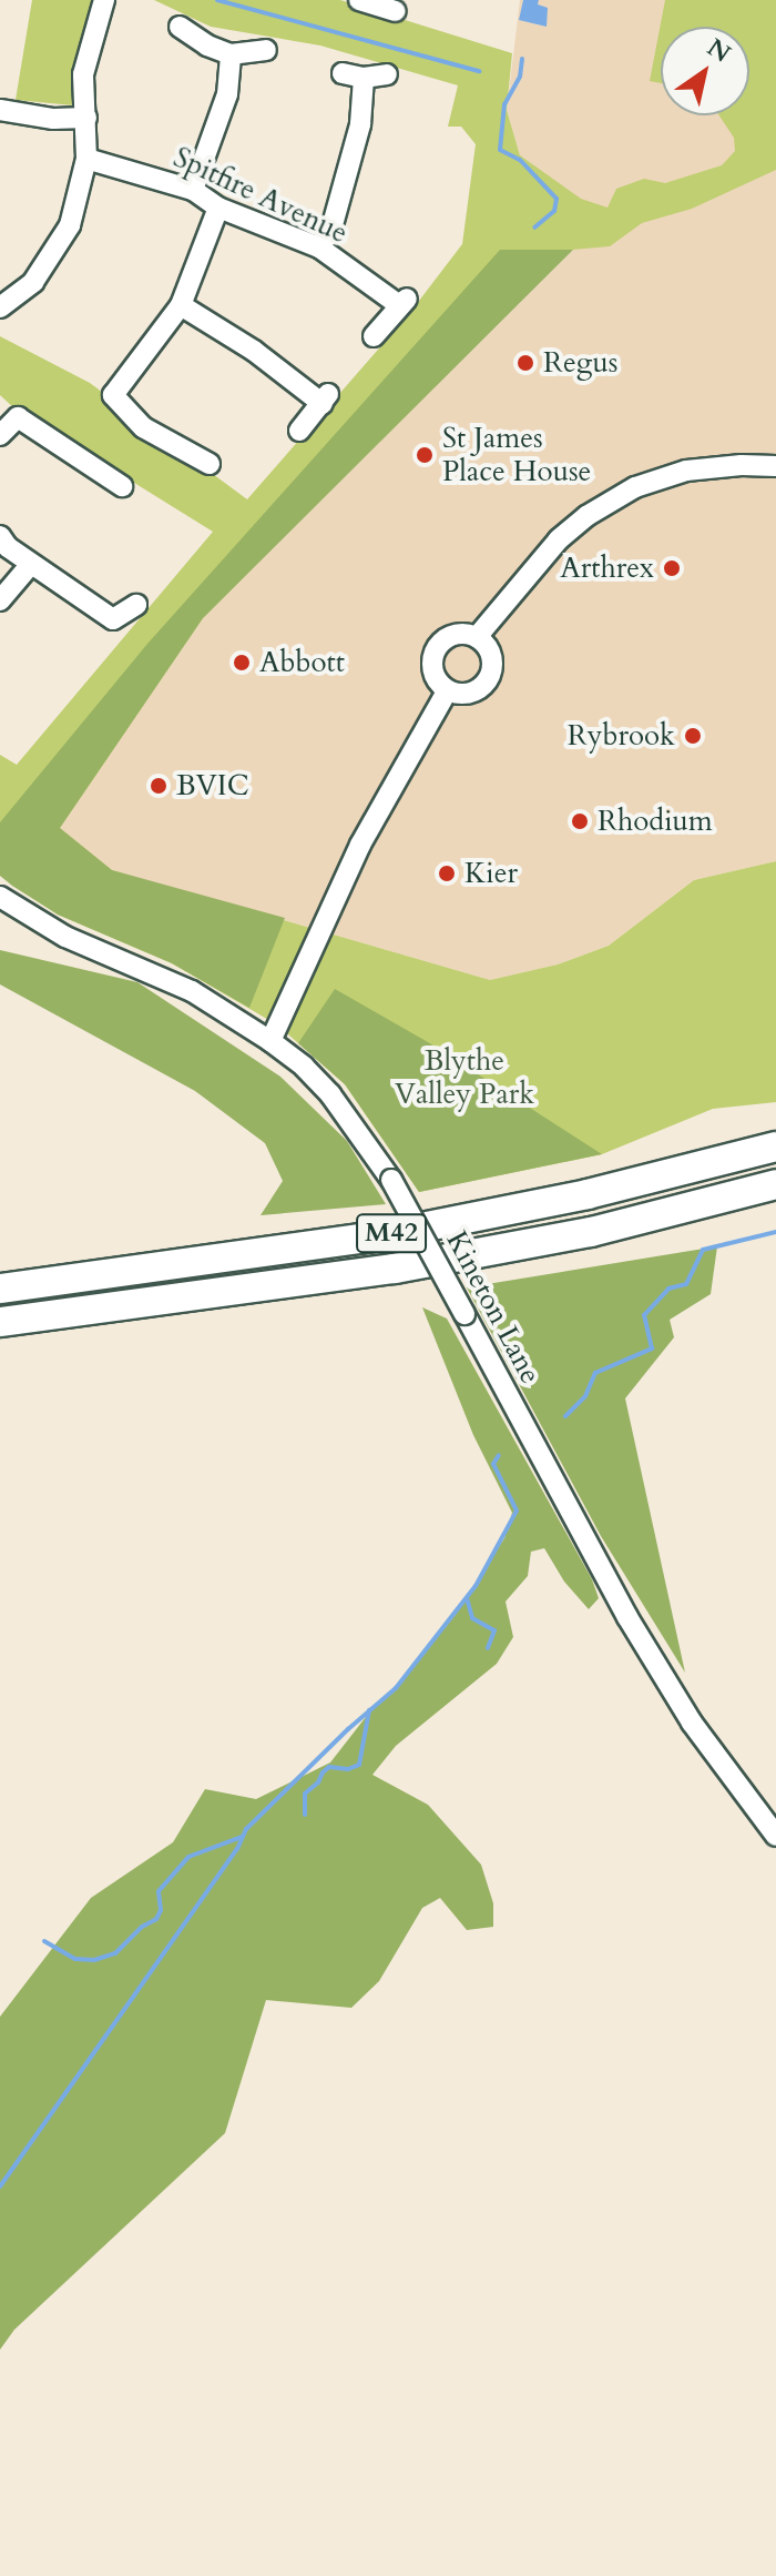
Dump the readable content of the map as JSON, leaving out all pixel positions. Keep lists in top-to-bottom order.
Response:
{
  "streets": {
    "highway": ["M42"],
    "street": ["Spitfire Avenue", "Kineton Lane"]
  },
  "parks": ["Blythe Valley Park"],
  "places": [
    "Regus",
    "St James Place House",
    "Arthrex",
    "Abbott",
    "Rybrook",
    "BVIC",
    "Rhodium",
    "Kier"
  ],
  "north": "top right"
}
